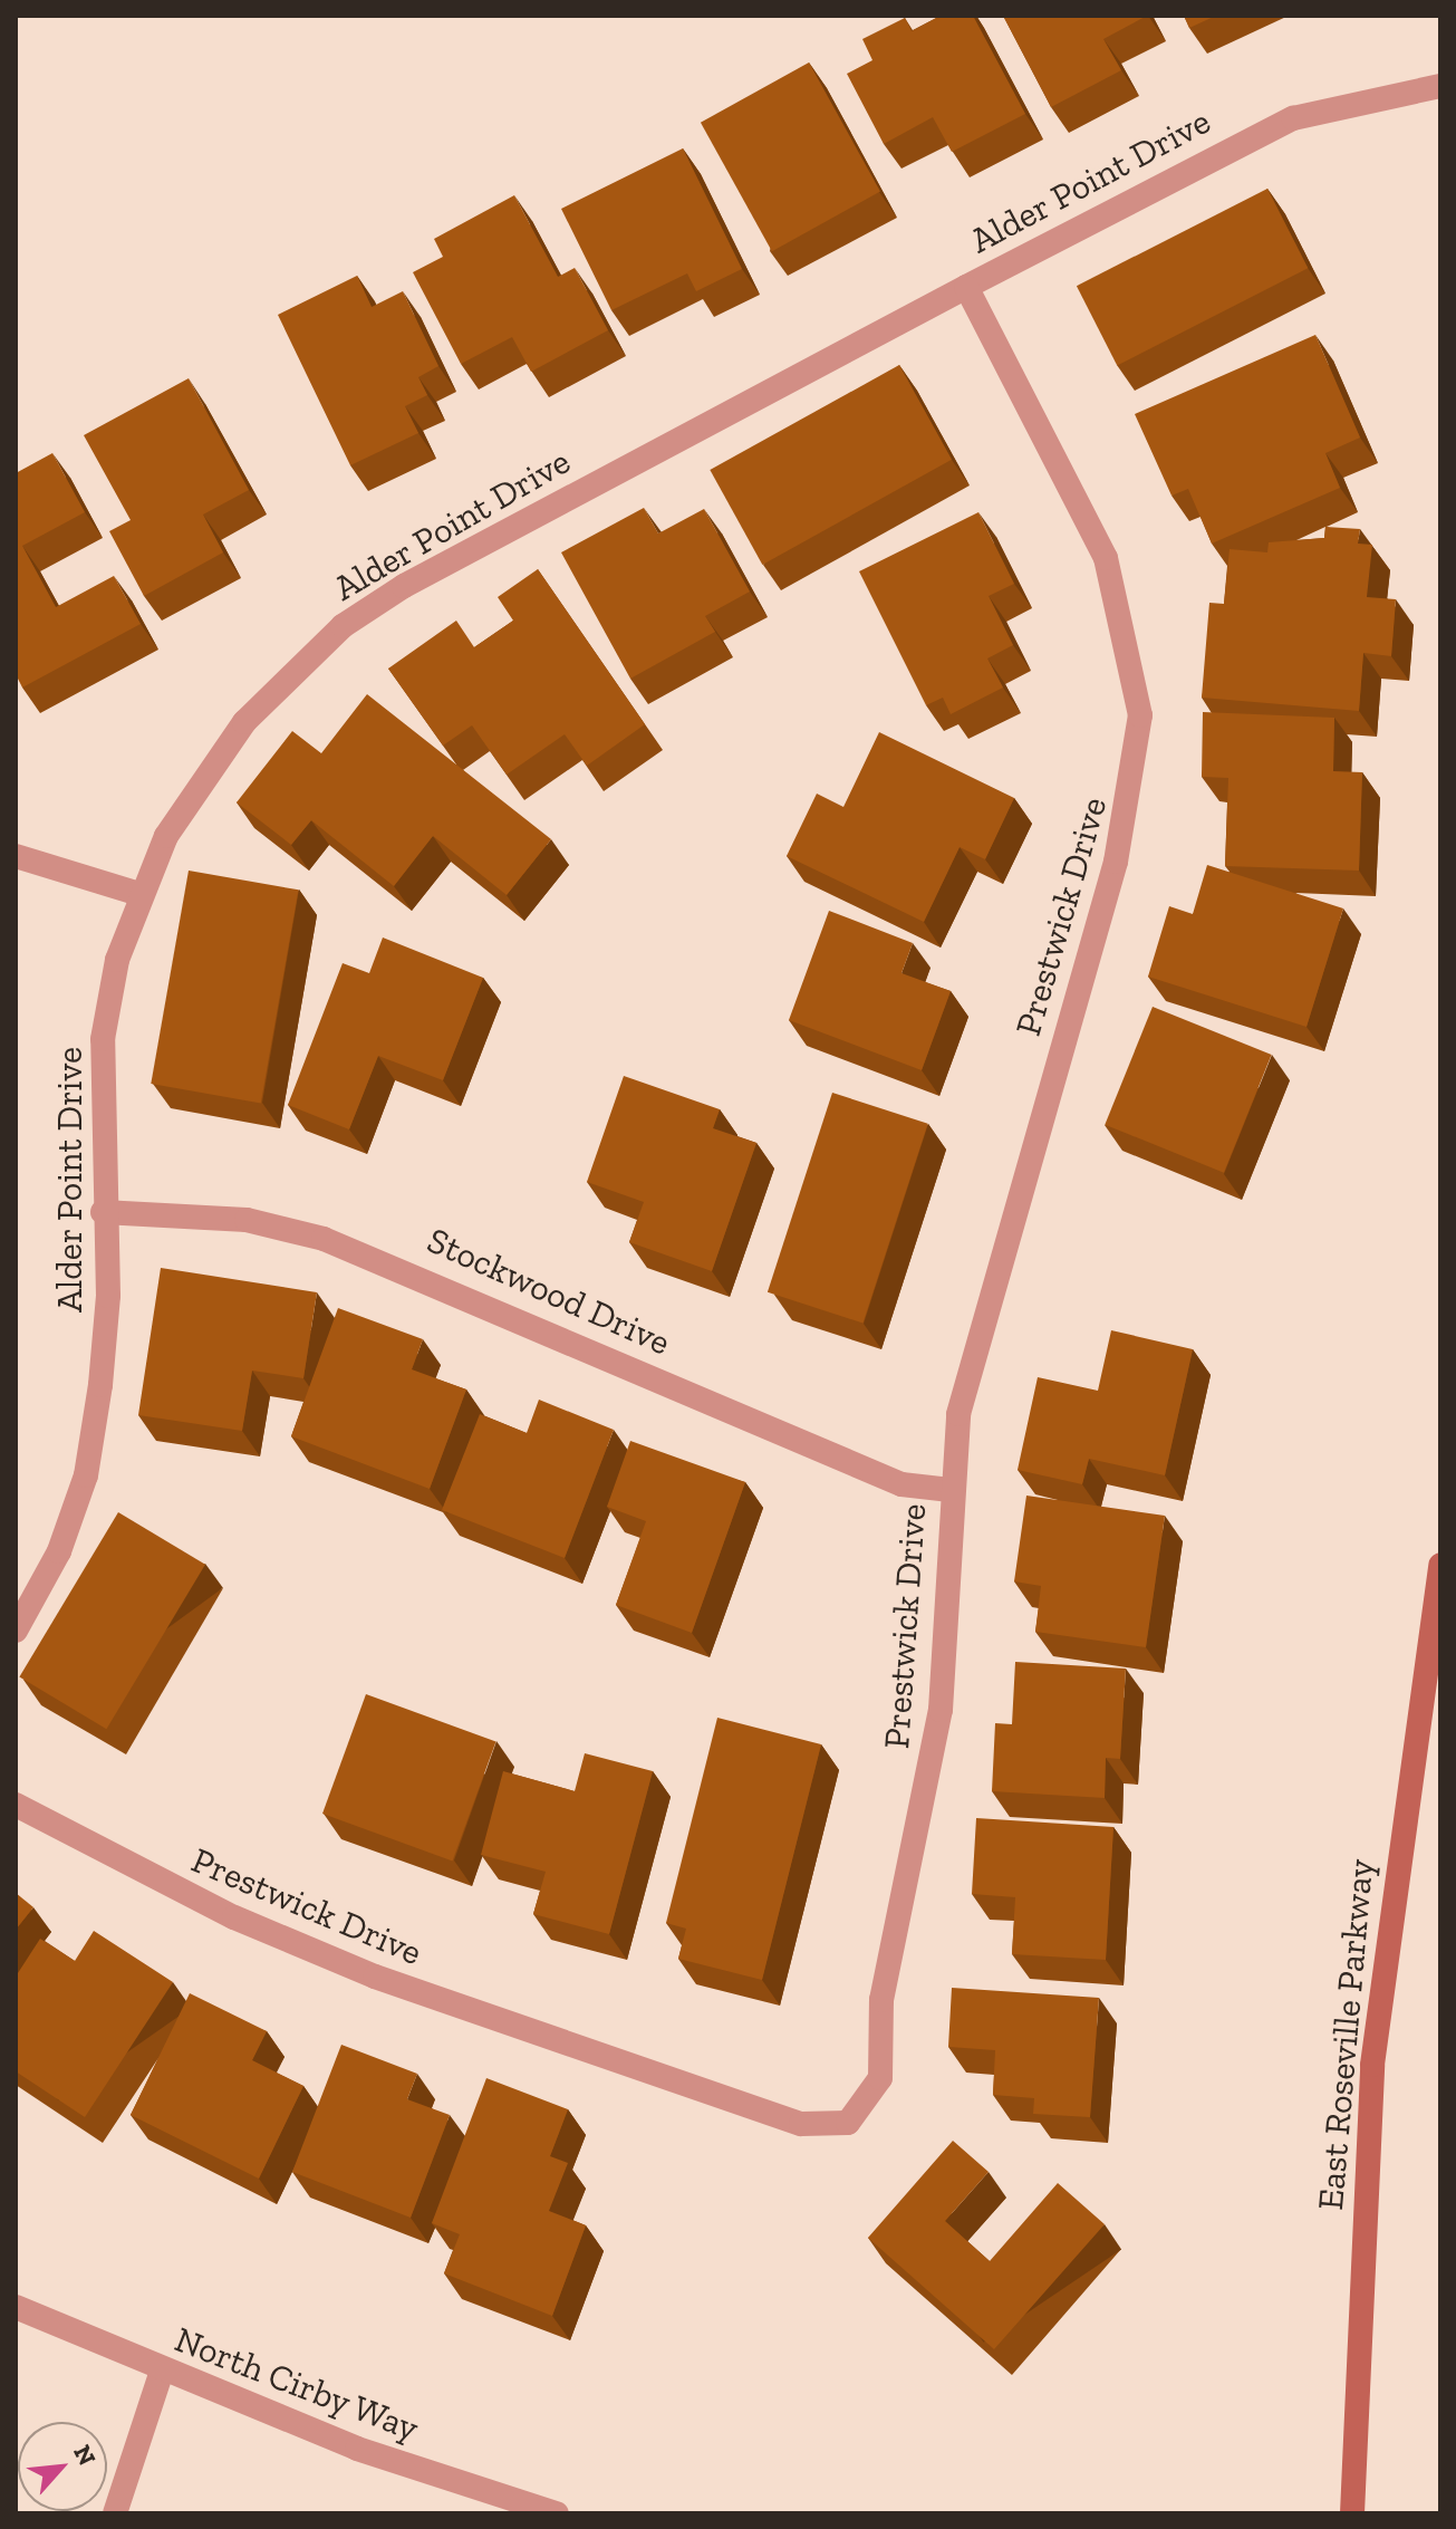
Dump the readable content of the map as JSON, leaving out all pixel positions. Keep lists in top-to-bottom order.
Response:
{
  "streets": {
    "main road": ["East Roseville Parkway"],
    "street": [
      "Alder Point Drive",
      "Prestwick Drive",
      "Stockwood Drive",
      "North Cirby Way"
    ]
  },
  "crossings": [
    ["Alder Point Drive", "Prestwick Drive"],
    ["Alder Point Drive", "Stockwood Drive"],
    ["Prestwick Drive", "Stockwood Drive"]
  ],
  "north": "top right"
}
